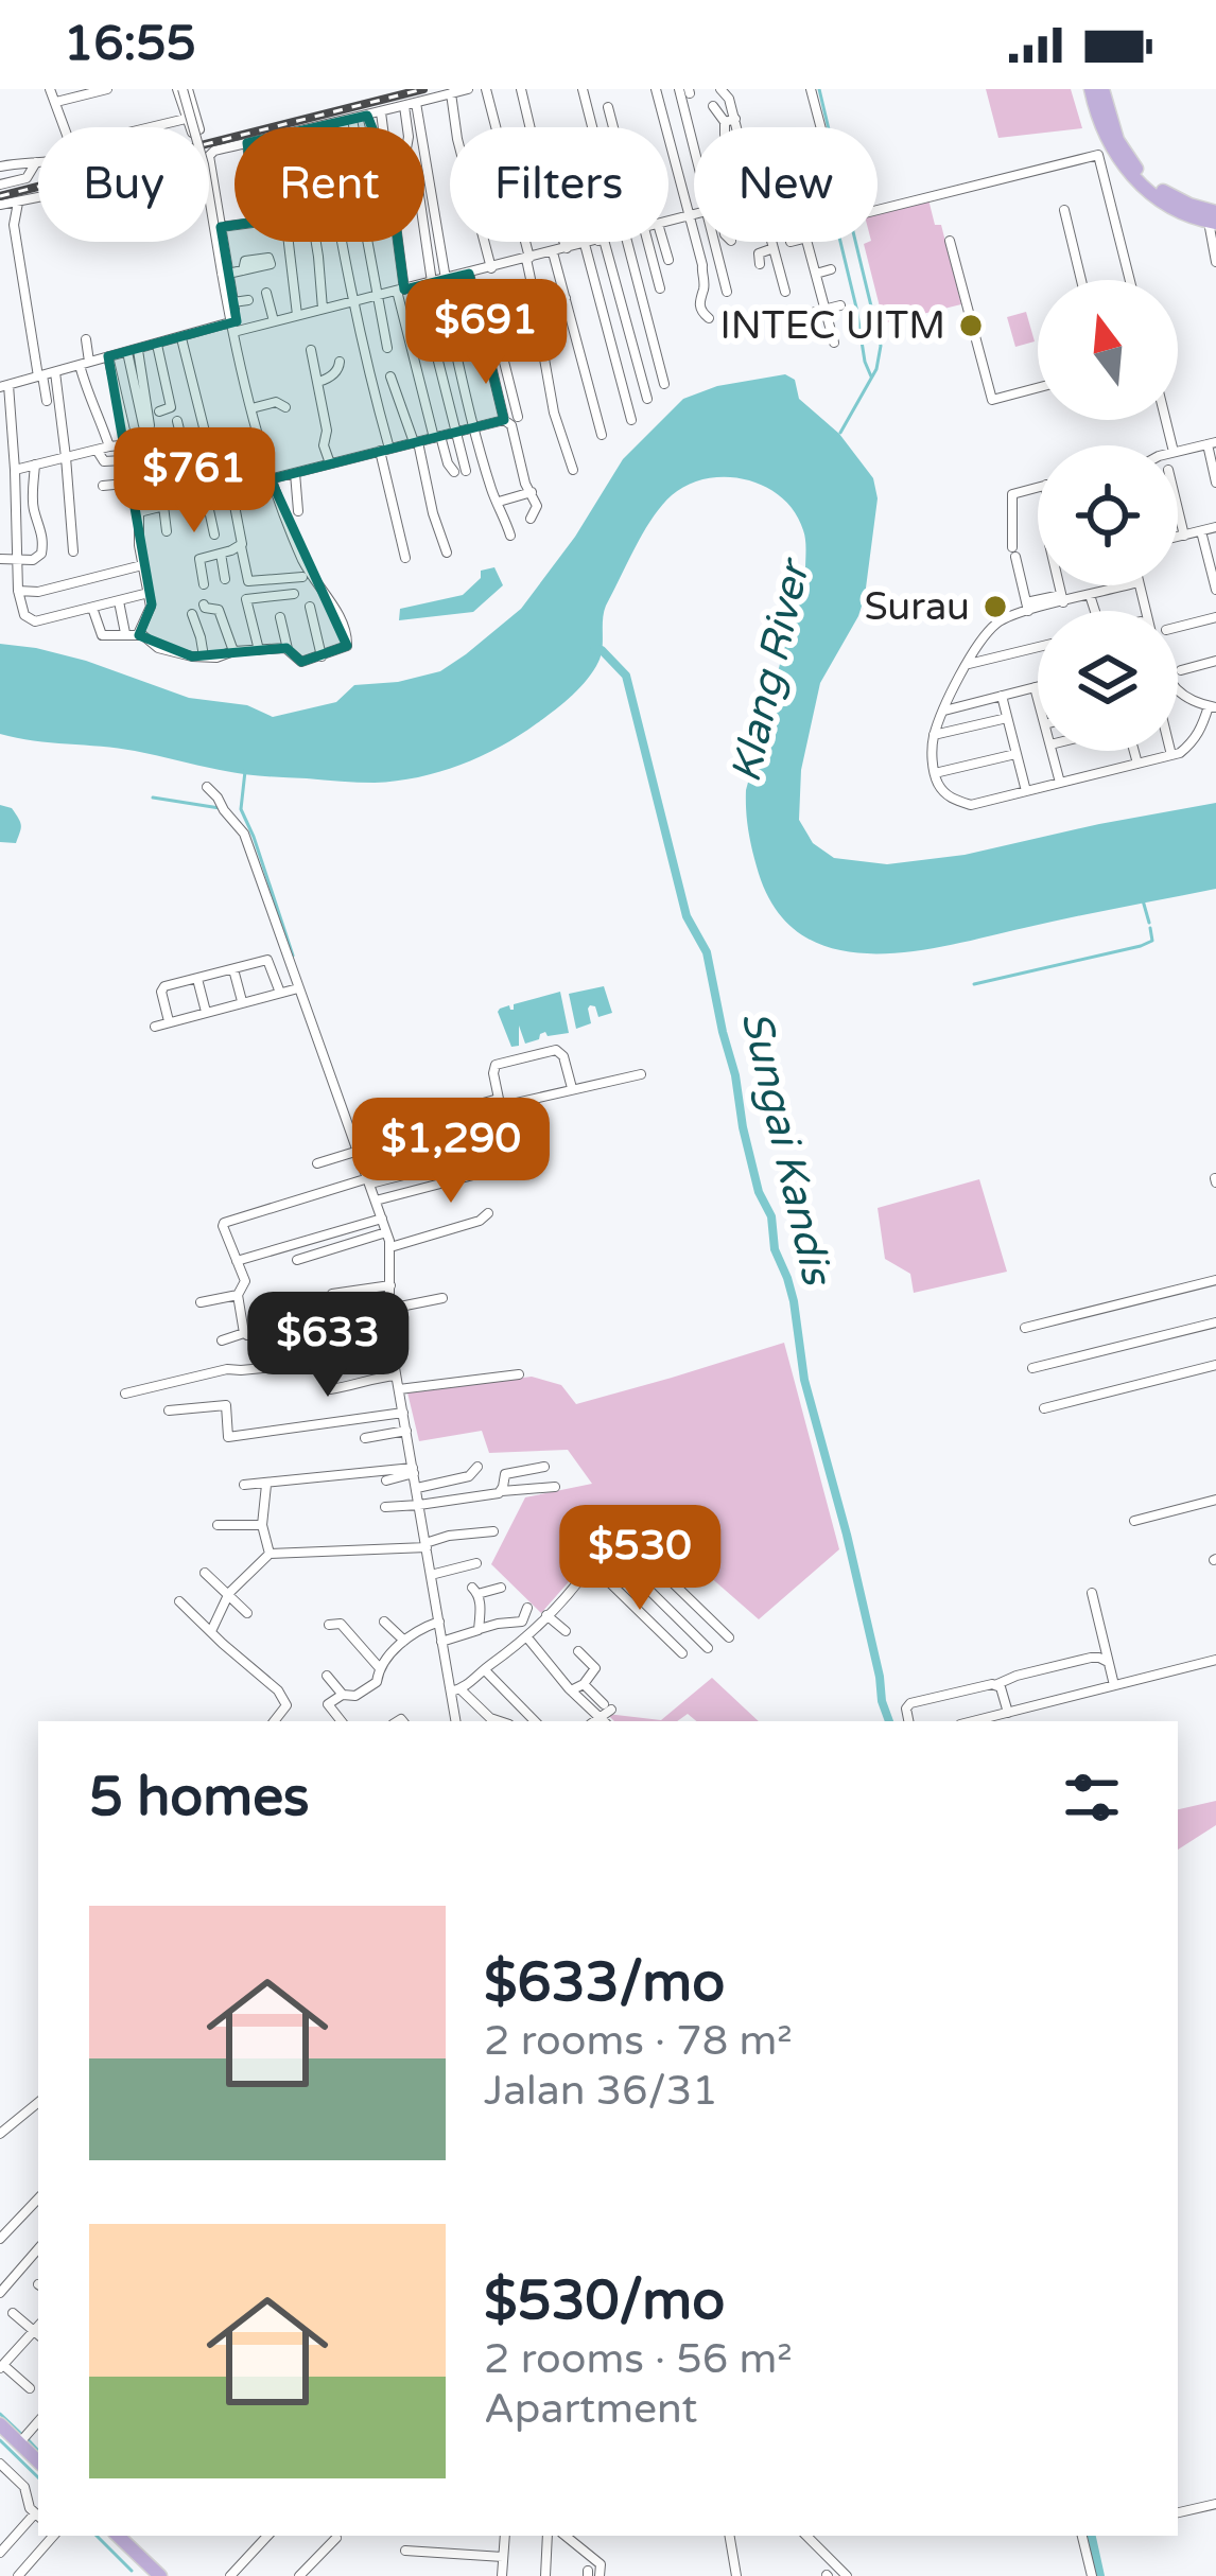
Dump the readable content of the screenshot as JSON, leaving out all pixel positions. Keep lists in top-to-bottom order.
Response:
{
  "water": ["Klang River", "Sungai Kandis"],
  "places": ["INTEC UITM", "Surau"],
  "north": "top",
  "page": {
    "status": "16:55",
    "chip": [
      "Buy",
      "Rent",
      "Filters",
      "New"
    ],
    "price": [
      "$691",
      "$761",
      "$1,290",
      "$633",
      "$530"
    ],
    "heading": "5 homes",
    "list": [
      {
        "name": "$633/mo",
        "note": "2 rooms · 78 m² · Jalan 36/31"
      },
      {
        "name": "$530/mo",
        "note": "2 rooms · 56 m² · Apartment"
      }
    ]
  }
}
